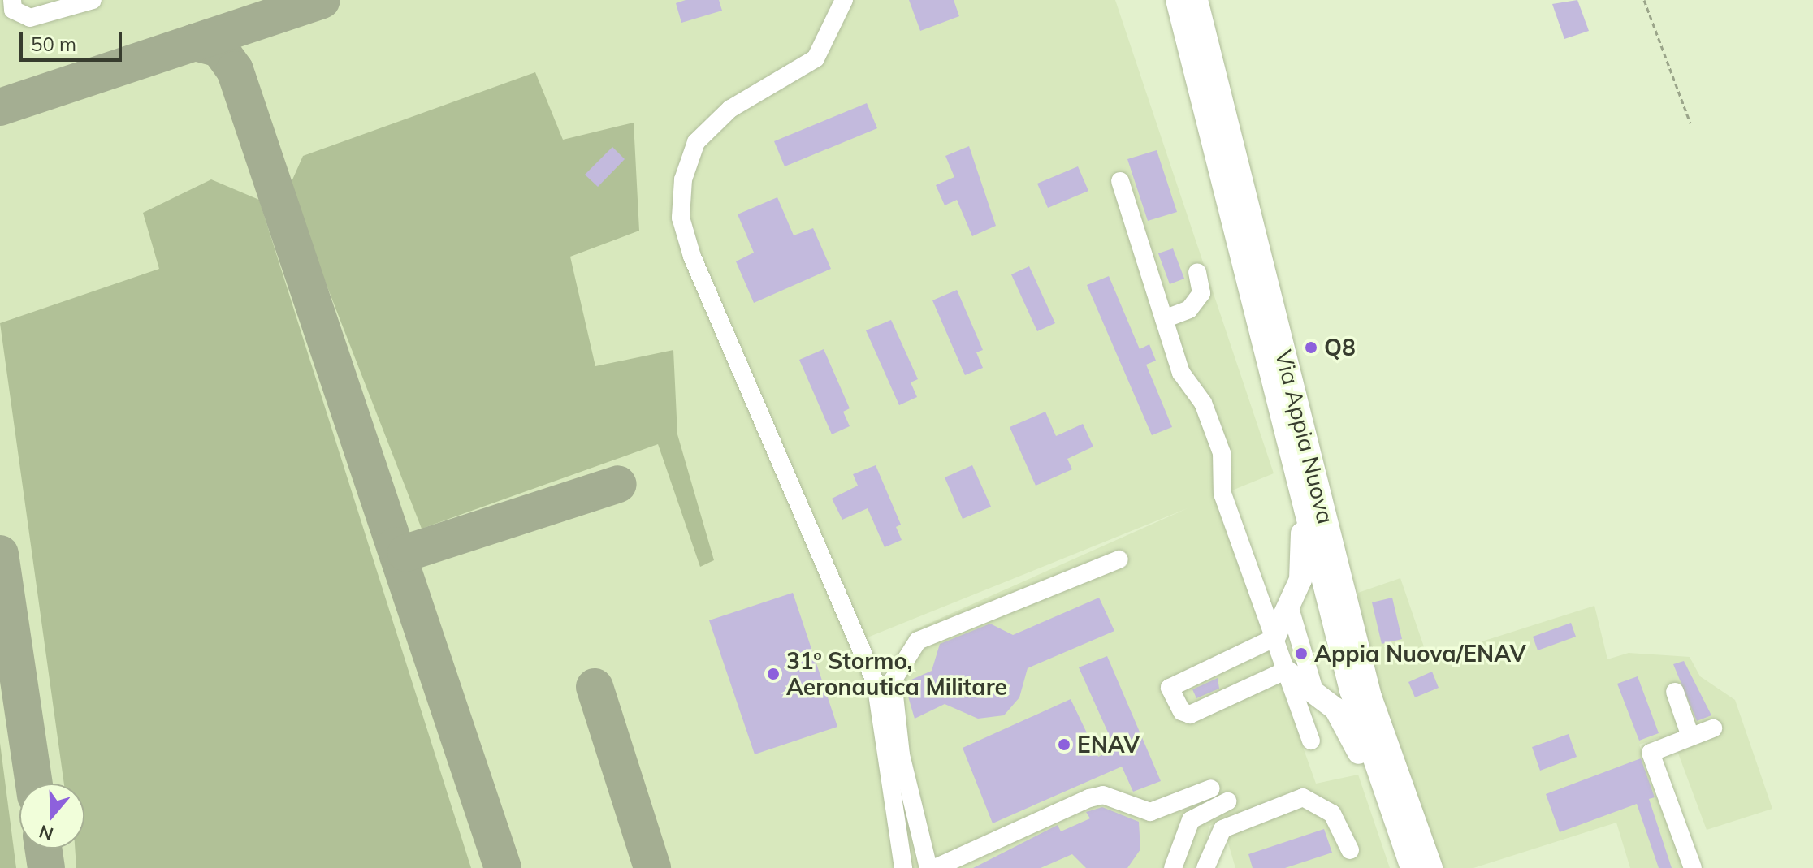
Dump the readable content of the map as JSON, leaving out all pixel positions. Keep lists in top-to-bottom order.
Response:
{
  "streets": {
    "main road": ["Via Appia Nuova"]
  },
  "places": [
    "Q8",
    "Appia Nuova/ENAV",
    "31º Stormo, Aeronautica Militare",
    "ENAV"
  ],
  "scale_bar": "50 m",
  "north": "bottom"
}
